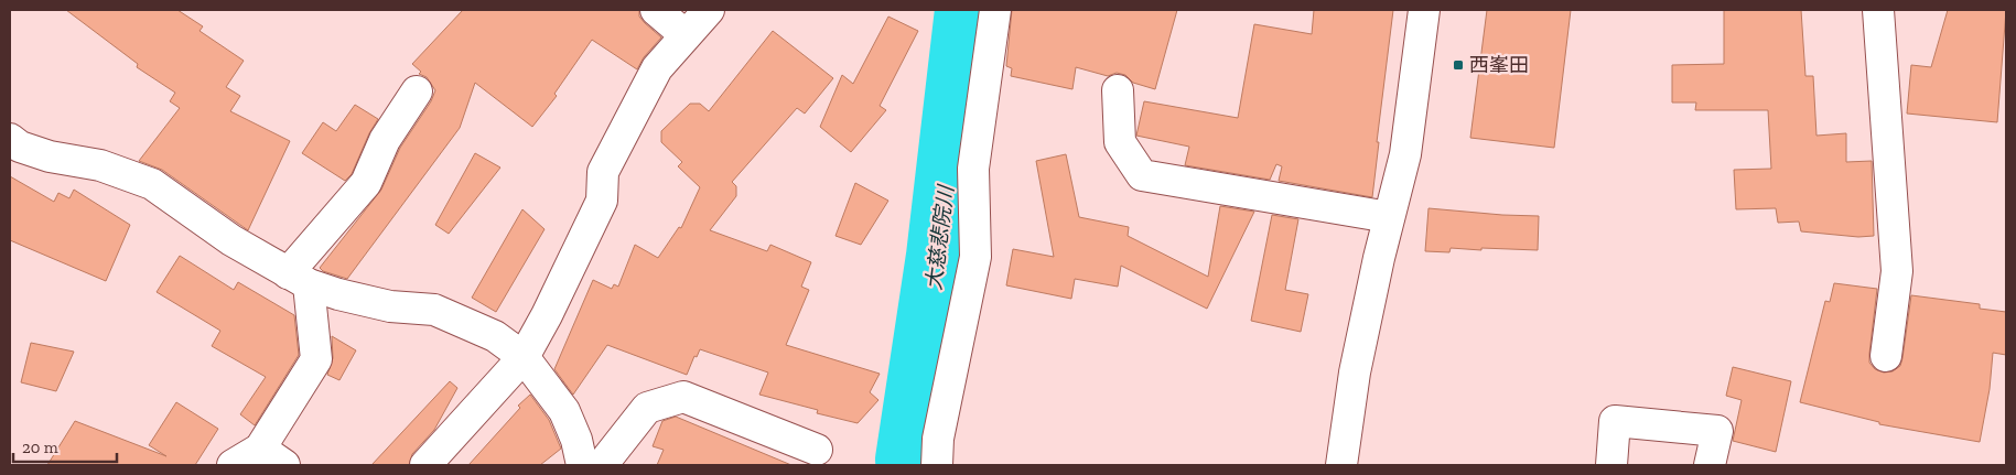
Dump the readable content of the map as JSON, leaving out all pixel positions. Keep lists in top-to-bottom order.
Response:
{
  "water": ["大慈悲院川"],
  "places": {
    "transit": ["西峯田"]
  },
  "scale_bar": "20 m"
}
